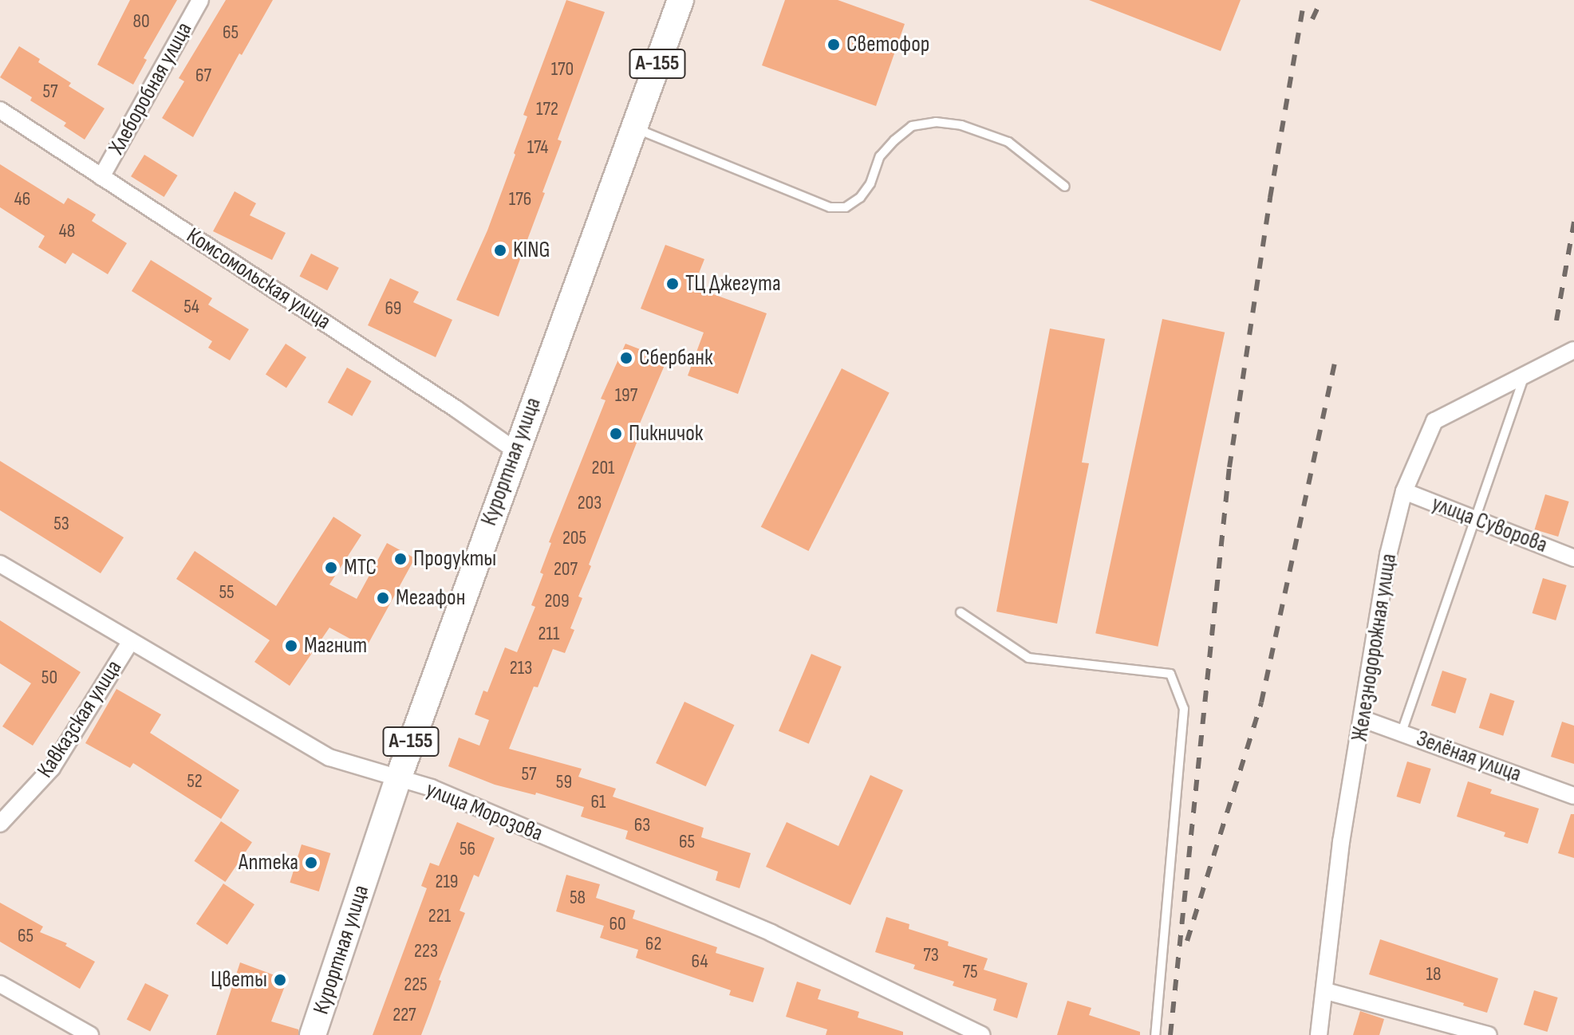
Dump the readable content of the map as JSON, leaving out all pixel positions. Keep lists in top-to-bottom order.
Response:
{
  "streets": {
    "main road": ["А-155", "Курортная улица"],
    "street": [
      "Хлеборобная улица",
      "Комсомольская улица",
      "улица Суворова",
      "Железнодорожная улица",
      "Кавказская улица",
      "Зелёная улица",
      "улица Морозова"
    ]
  },
  "crossings": [
    ["Хлеборобная улица", "Комсомольская улица"],
    ["Комсомольская улица", "Курортная улица"],
    ["Курортная улица", "улица Морозова"],
    ["улица Суворова", "Железнодорожная улица"],
    ["Железнодорожная улица", "Зелёная улица"],
    ["Кавказская улица", "улица Морозова"]
  ],
  "places": [
    "Светофор",
    "KING",
    "ТЦ Джегута",
    "Сбербанк",
    "Пикничок",
    "Продукты",
    "МТС",
    "Мегафон",
    "Магнит",
    "Аптека",
    "Цветы"
  ],
  "house_numbers": [
    "80",
    "65",
    "170",
    "67",
    "57",
    "172",
    "174",
    "46",
    "176",
    "48",
    "54",
    "69",
    "197",
    "201",
    "203",
    "53",
    "205",
    "207",
    "55",
    "209",
    "211",
    "213",
    "50",
    "57",
    "52",
    "59",
    "61",
    "63",
    "65",
    "56",
    "219",
    "58",
    "221",
    "60",
    "65",
    "62",
    "223",
    "73",
    "64",
    "75",
    "18",
    "225",
    "227"
  ]
}
